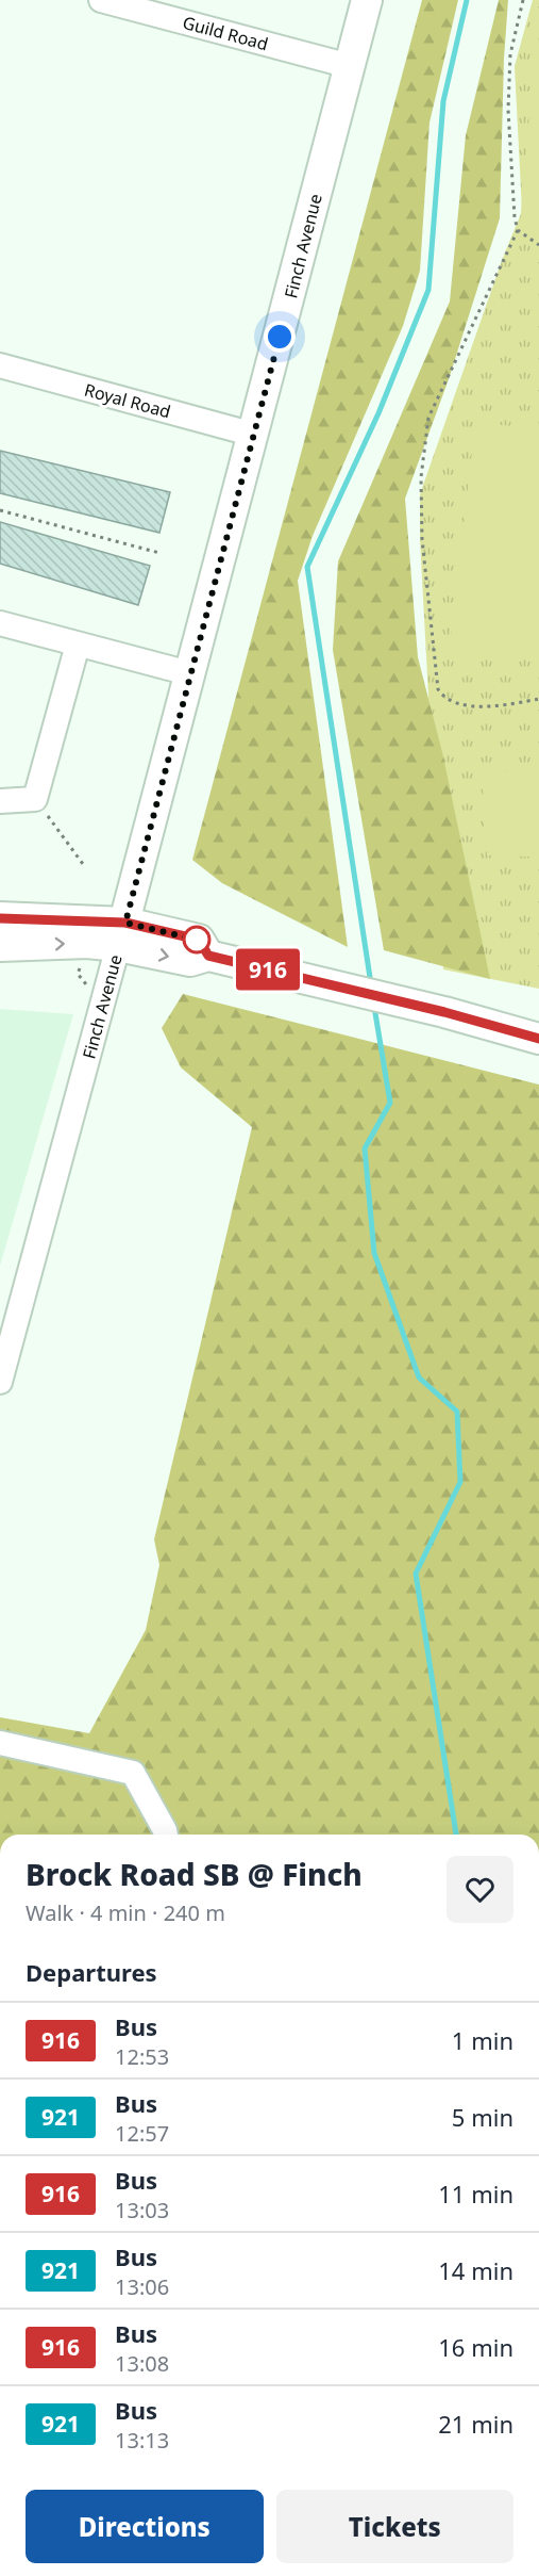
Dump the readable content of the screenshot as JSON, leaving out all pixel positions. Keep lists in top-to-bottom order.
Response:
{
  "streets": {
    "main road": ["Finch Avenue"],
    "street": ["Guild Road", "Royal Road"]
  },
  "crossings": [
    ["Guild Road", "Finch Avenue"],
    ["Finch Avenue", "Royal Road"]
  ],
  "lines": ["bus line 916"],
  "page": {
    "on_map": "916",
    "heading": [
      ["Brock Road SB @ Finch", "Walk · 4 min · 240 m"],
      "Departures"
    ],
    "list": [
      {
        "mark": "916",
        "name": "Bus",
        "note": "12:53",
        "value": "1 min"
      },
      {
        "mark": "921",
        "name": "Bus",
        "note": "12:57",
        "value": "5 min"
      },
      {
        "mark": "916",
        "name": "Bus",
        "note": "13:03",
        "value": "11 min"
      },
      {
        "mark": "921",
        "name": "Bus",
        "note": "13:06",
        "value": "14 min"
      },
      {
        "mark": "916",
        "name": "Bus",
        "note": "13:08",
        "value": "16 min"
      },
      {
        "mark": "921",
        "name": "Bus",
        "note": "13:13",
        "value": "21 min"
      }
    ],
    "buttons": ["Directions", "Tickets"]
  }
}
